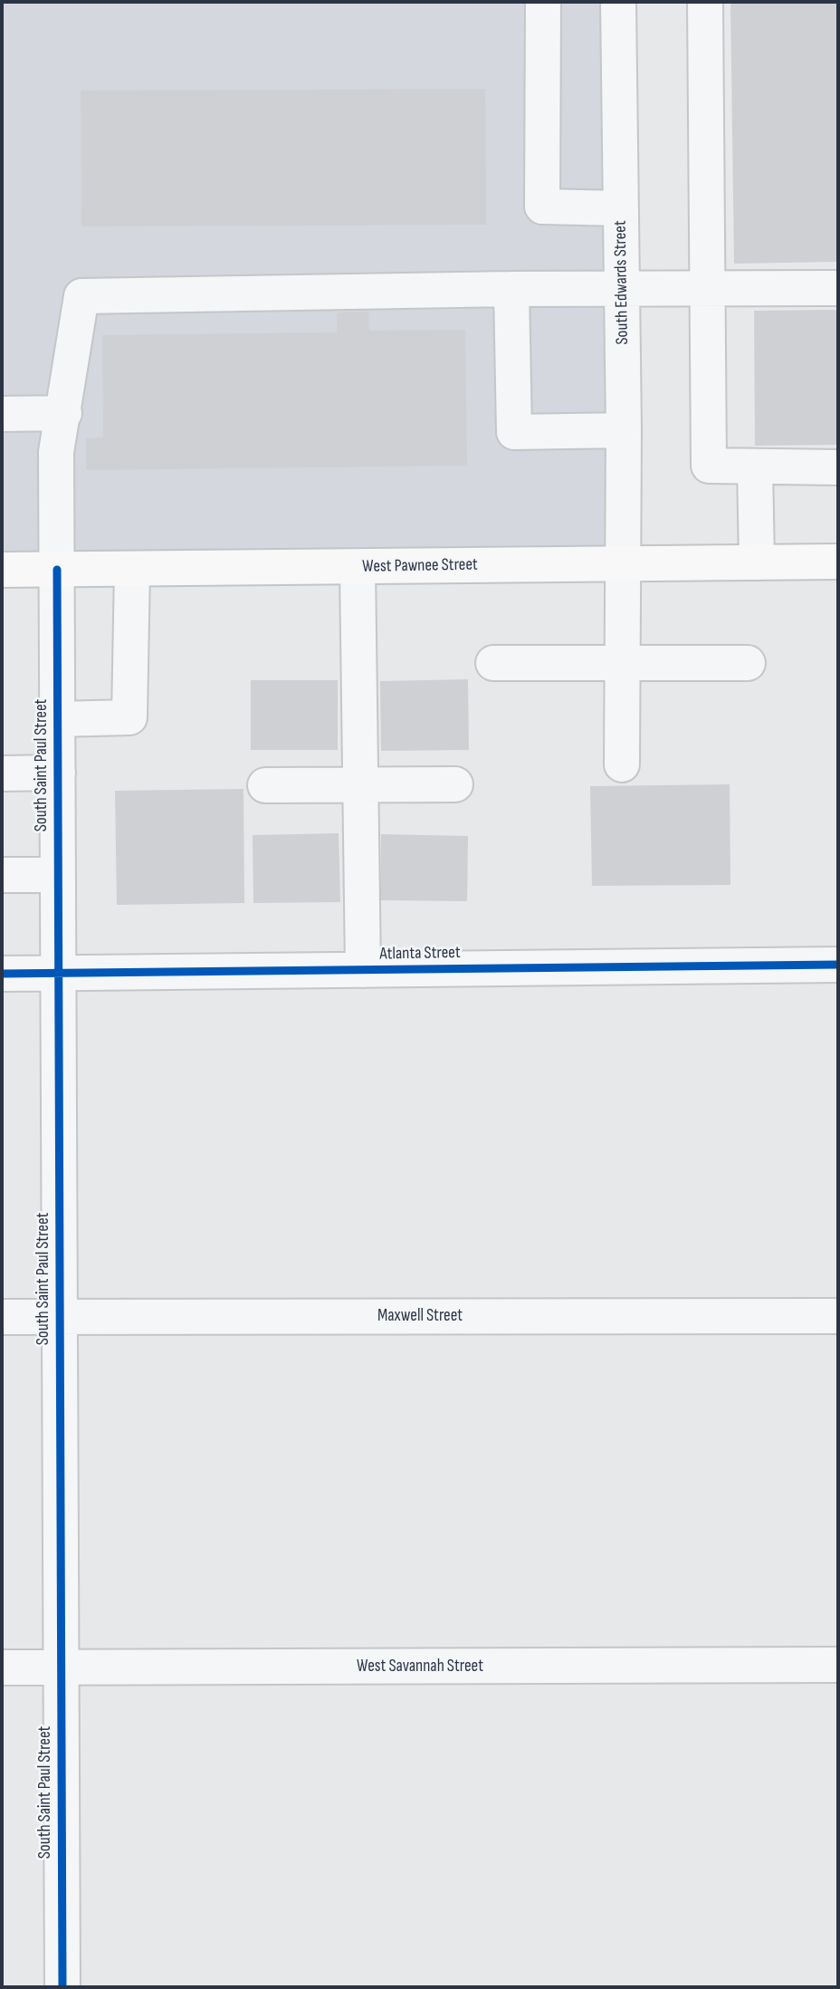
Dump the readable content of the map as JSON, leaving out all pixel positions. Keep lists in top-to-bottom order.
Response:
{
  "streets": {
    "main road": ["West Pawnee Street"],
    "street": [
      "South Edwards Street",
      "South Saint Paul Street",
      "Atlanta Street",
      "Maxwell Street",
      "West Savannah Street"
    ]
  },
  "crossings": [
    ["South Edwards Street", "West Pawnee Street"],
    ["West Pawnee Street", "South Saint Paul Street"],
    ["South Saint Paul Street", "Atlanta Street"],
    ["South Saint Paul Street", "Maxwell Street"],
    ["South Saint Paul Street", "West Savannah Street"]
  ]
}
